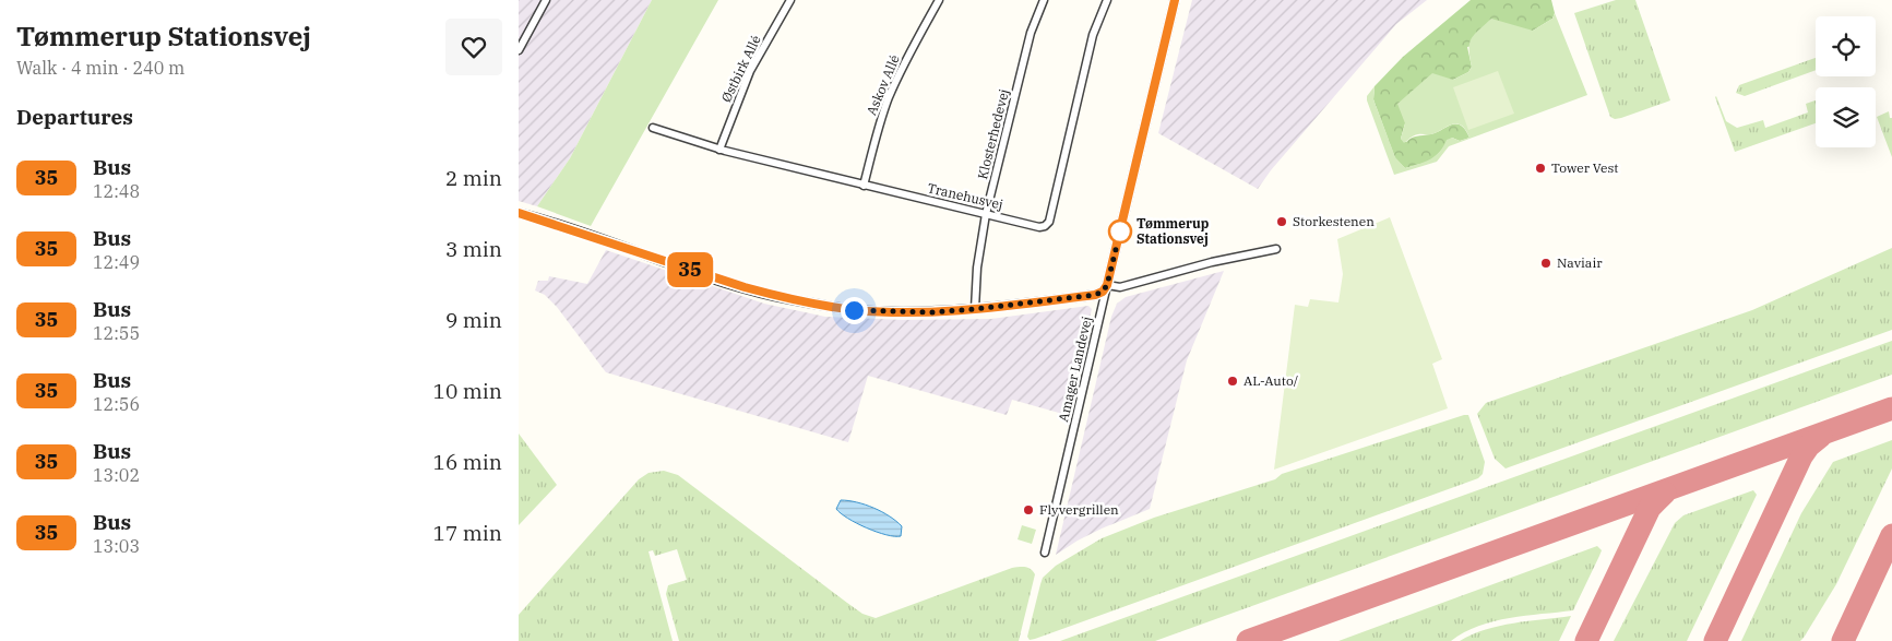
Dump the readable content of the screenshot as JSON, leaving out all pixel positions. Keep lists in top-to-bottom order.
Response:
{
  "streets": {
    "street": [
      "Østbirk Allé",
      "Askov Allé",
      "Klosterhedevej",
      "Tranehusvej",
      "Amager Landevej"
    ]
  },
  "crossings": [
    ["Østbirk Allé", "Tranehusvej"],
    ["Askov Allé", "Tranehusvej"],
    ["Klosterhedevej", "Tranehusvej"]
  ],
  "places": [
    "Tower Vest",
    "Storkestenen",
    "Tømmerup Stationsvej",
    "Naviair",
    "AL-Auto/",
    "Flyvergrillen"
  ],
  "lines": ["bus line 35"],
  "page": {
    "heading": [
      ["Tømmerup Stationsvej", "Walk · 4 min · 240 m"],
      "Departures"
    ],
    "on_map": "35",
    "list": [
      {
        "mark": "35",
        "name": "Bus",
        "note": "12:48",
        "value": "2 min"
      },
      {
        "mark": "35",
        "name": "Bus",
        "note": "12:49",
        "value": "3 min"
      },
      {
        "mark": "35",
        "name": "Bus",
        "note": "12:55",
        "value": "9 min"
      },
      {
        "mark": "35",
        "name": "Bus",
        "note": "12:56",
        "value": "10 min"
      },
      {
        "mark": "35",
        "name": "Bus",
        "note": "13:02",
        "value": "16 min"
      },
      {
        "mark": "35",
        "name": "Bus",
        "note": "13:03",
        "value": "17 min"
      }
    ]
  }
}
